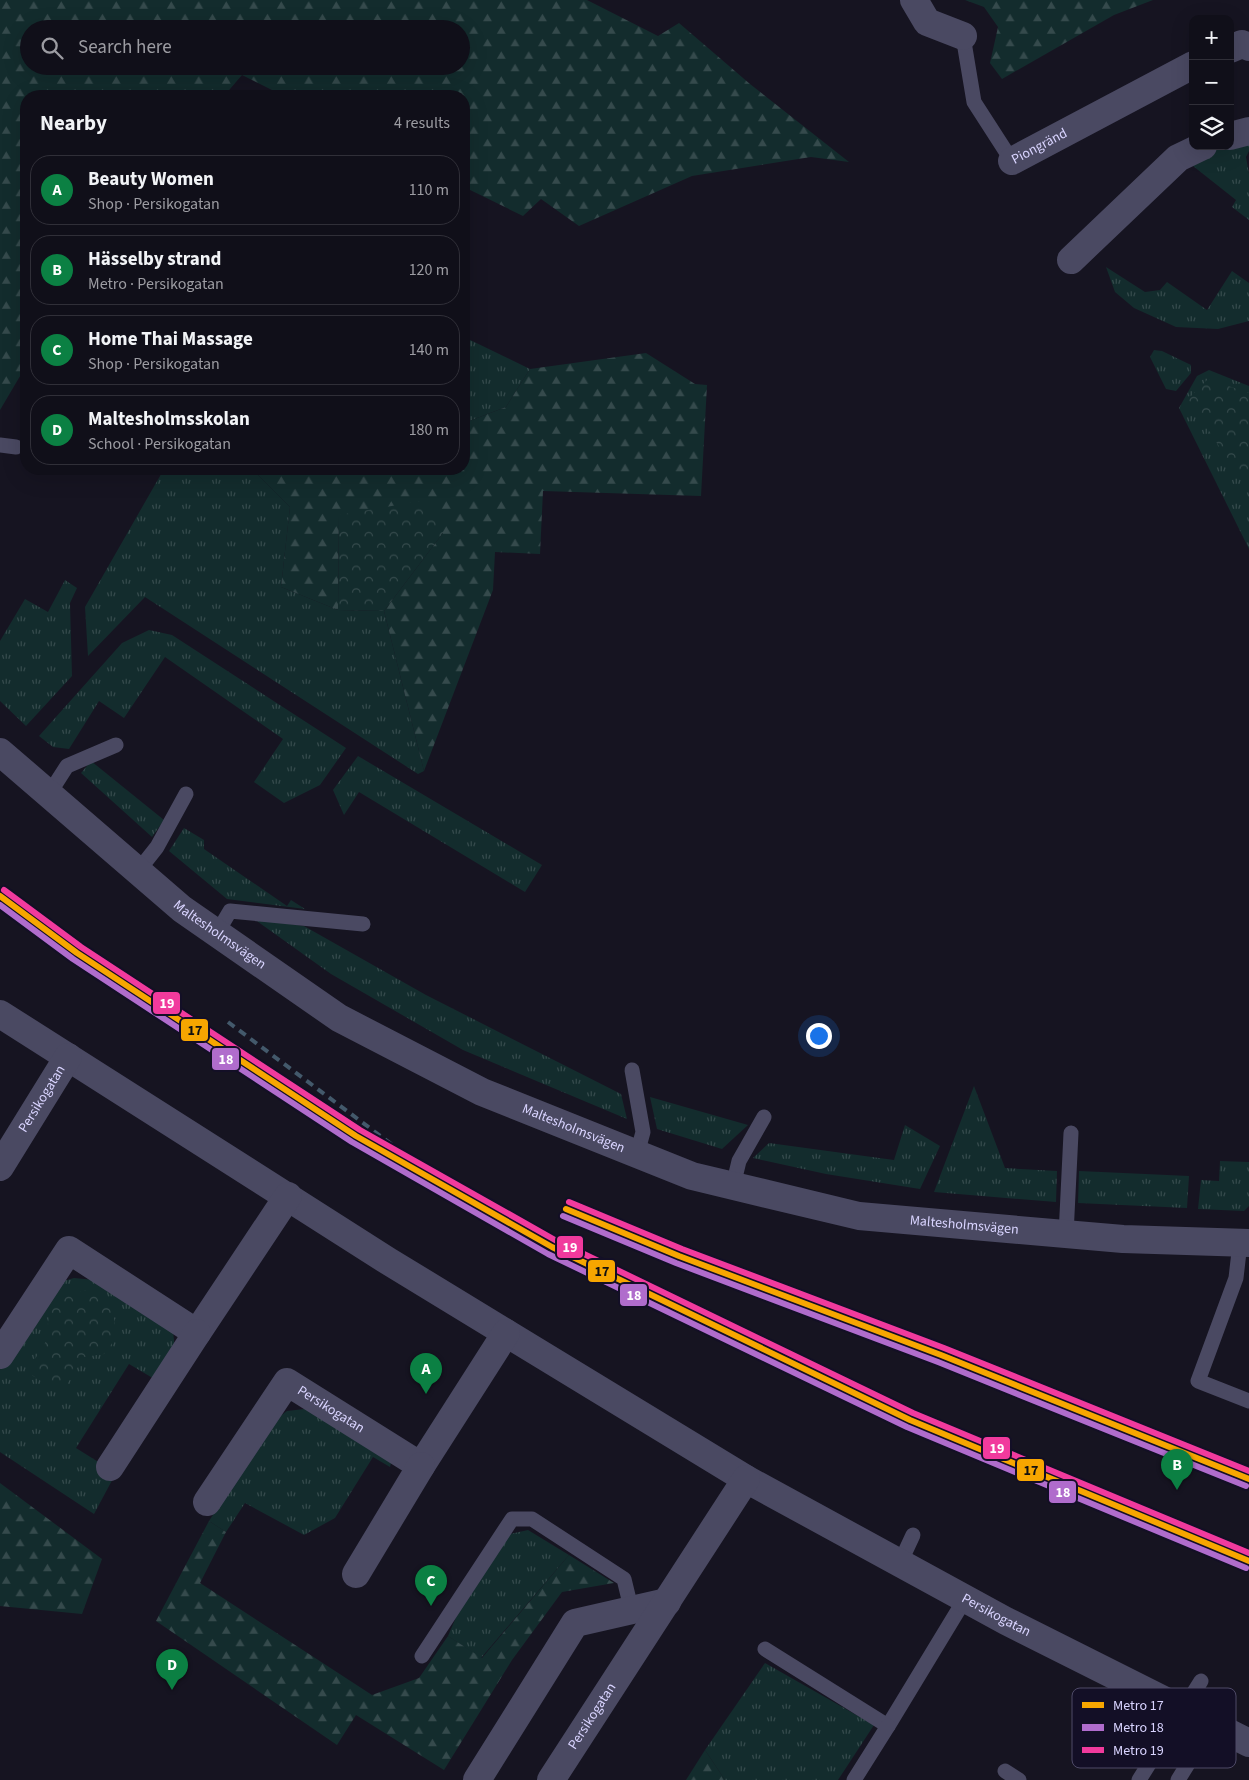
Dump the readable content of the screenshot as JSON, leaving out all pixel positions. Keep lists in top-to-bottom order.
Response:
{
  "streets": {
    "street": ["Piongränd", "Maltesholmsvägen", "Persikogatan"]
  },
  "lines": ["metro line 19", "metro line 17", "metro line 18"],
  "legend": ["Metro 17", "Metro 18", "Metro 19"],
  "page": {
    "map_buttons": ["+", "−"],
    "search": "Search here",
    "heading": ["Nearby", "4 results"],
    "list": [
      {
        "mark": "A",
        "name": "Beauty Women",
        "note": "Shop · Persikogatan",
        "value": "110 m"
      },
      {
        "mark": "B",
        "name": "Hässelby strand",
        "note": "Metro · Persikogatan",
        "value": "120 m"
      },
      {
        "mark": "C",
        "name": "Home Thai Massage",
        "note": "Shop · Persikogatan",
        "value": "140 m"
      },
      {
        "mark": "D",
        "name": "Maltesholmsskolan",
        "note": "School · Persikogatan",
        "value": "180 m"
      }
    ],
    "pins": [
      "A",
      "B",
      "C",
      "D"
    ]
  }
}
